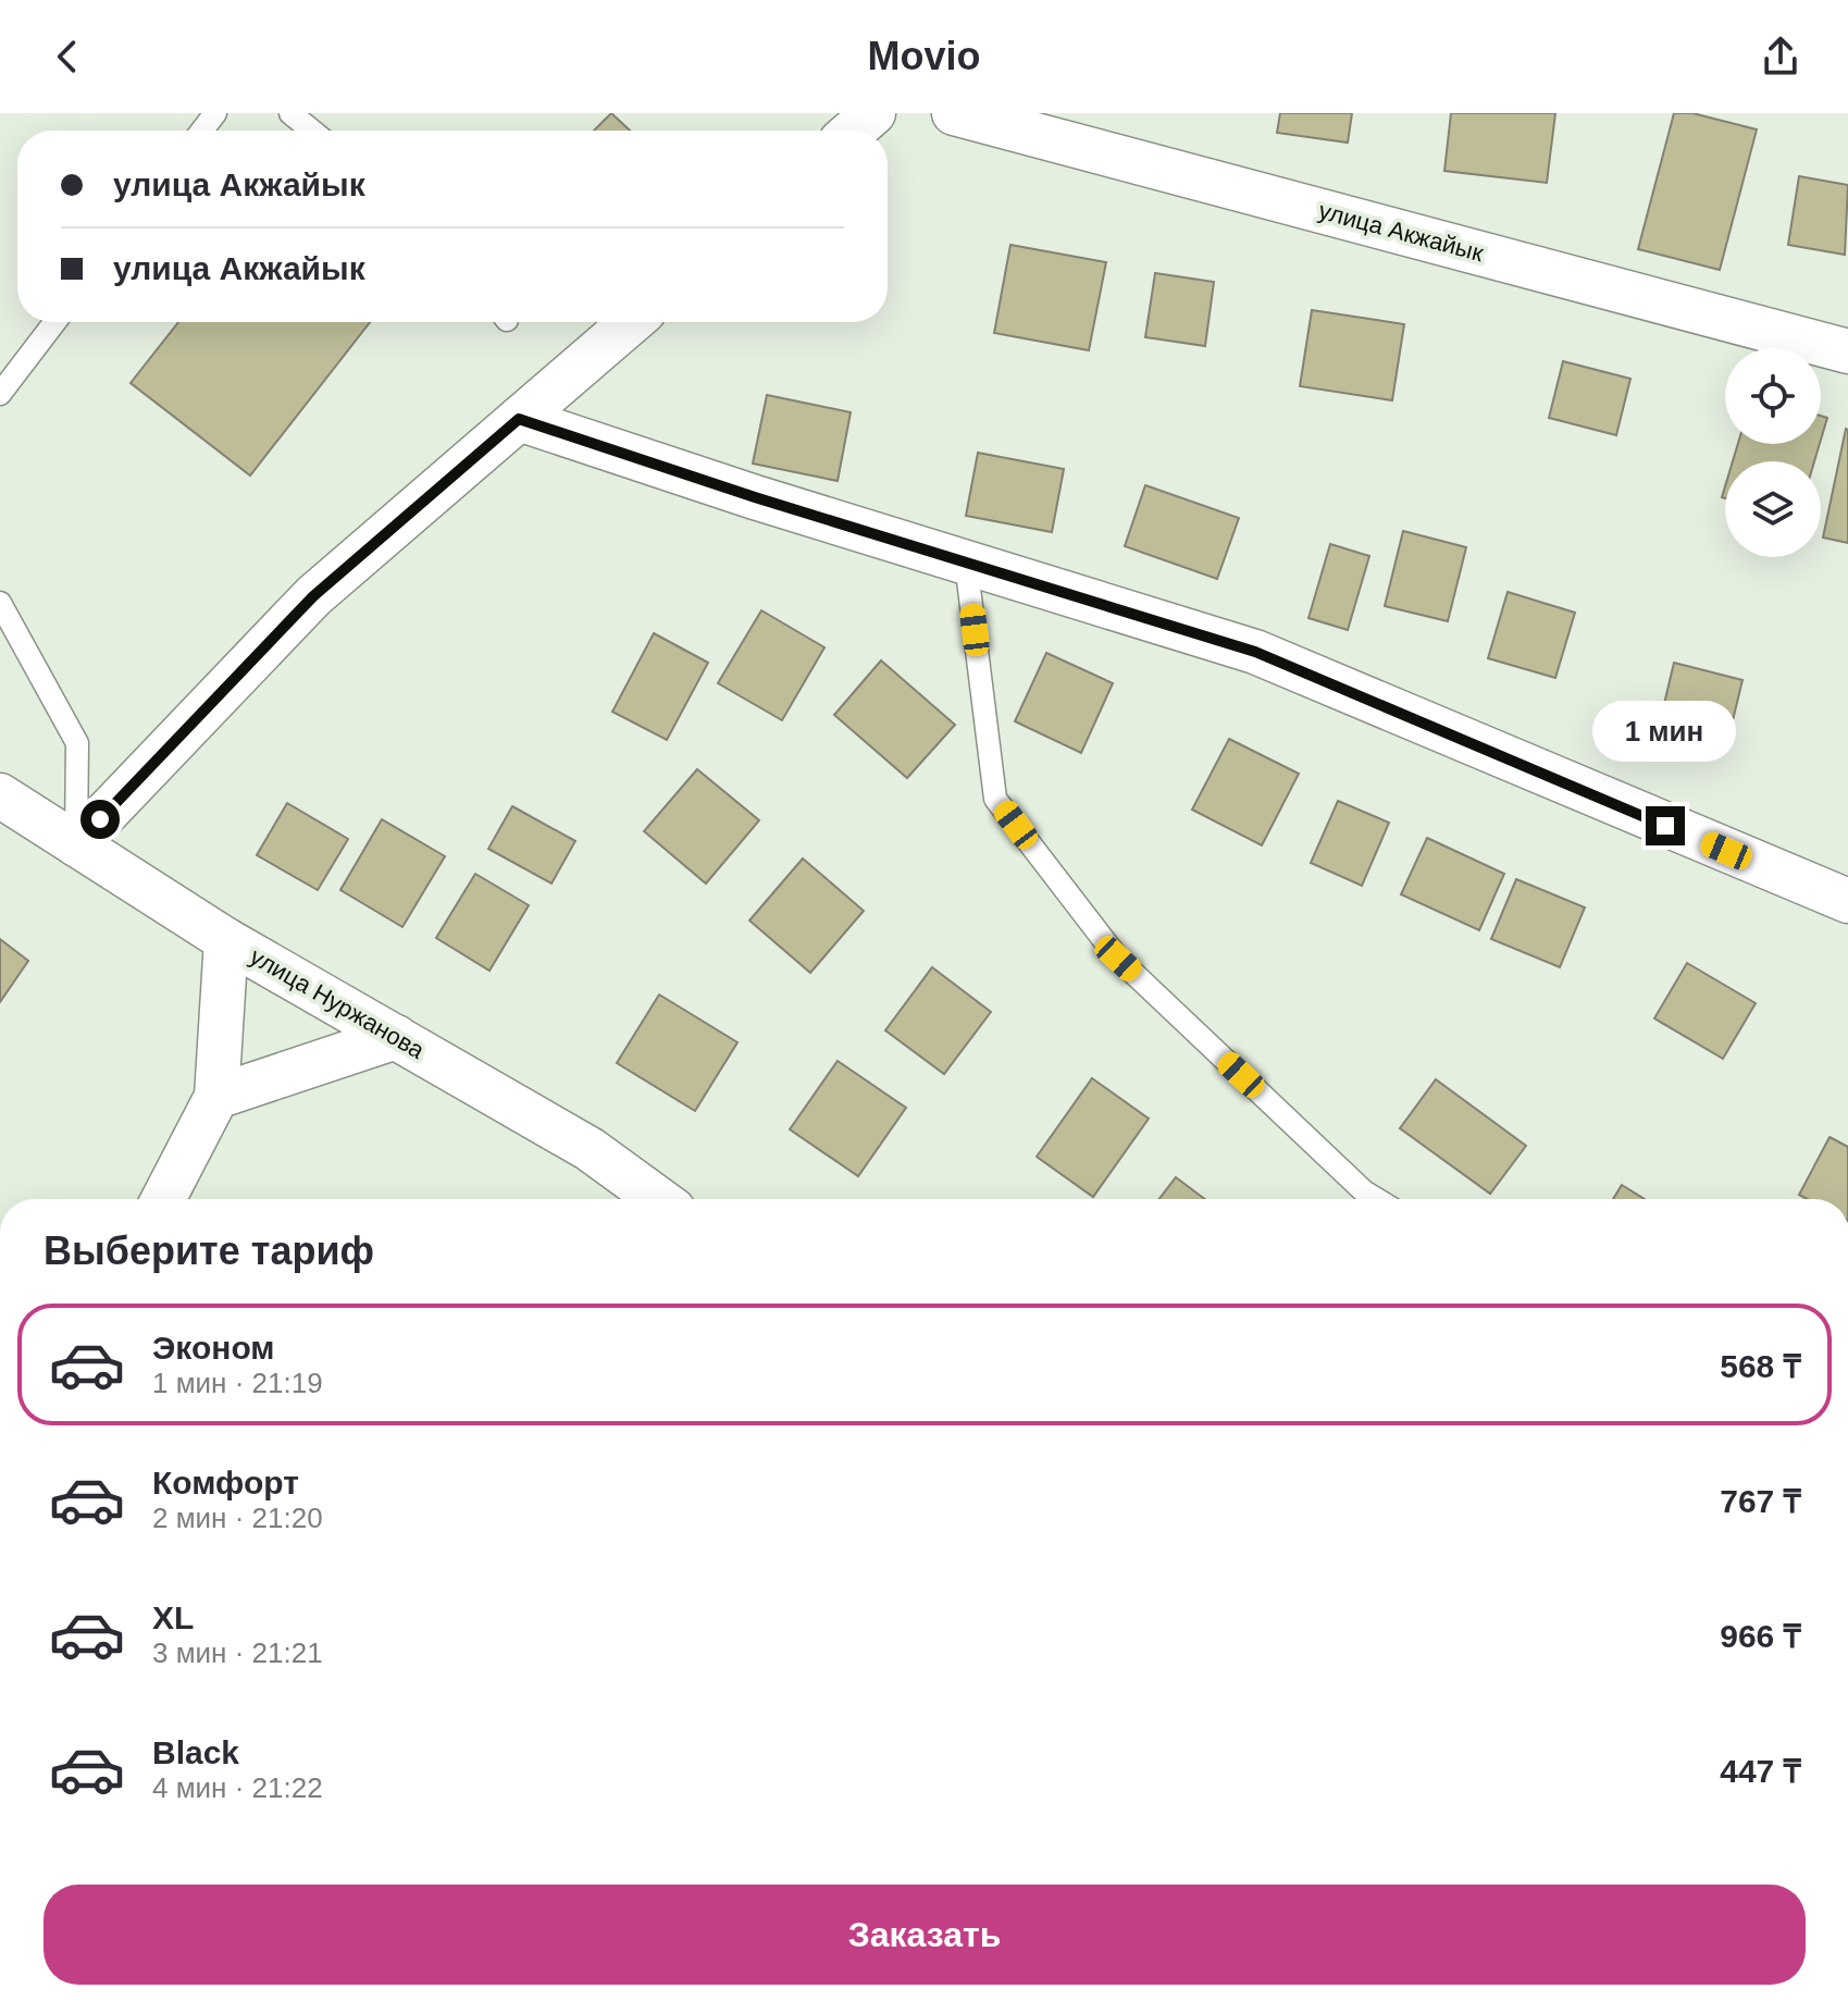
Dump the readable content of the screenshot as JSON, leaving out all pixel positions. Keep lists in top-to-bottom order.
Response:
{
  "streets": {
    "street": ["улица Акжайык", "улица Нуржанова"]
  },
  "page": {
    "header": "Movio",
    "banner": ["улица Акжайык", "улица Акжайык"],
    "bubble": "1 мин",
    "heading": "Выберите тариф",
    "list": [
      {
        "name": "Эконом",
        "note": "1 мин · 21:19",
        "value": "568 ₸"
      },
      {
        "name": "Комфорт",
        "note": "2 мин · 21:20",
        "value": "767 ₸"
      },
      {
        "name": "XL",
        "note": "3 мин · 21:21",
        "value": "966 ₸"
      },
      {
        "name": "Black",
        "note": "4 мин · 21:22",
        "value": "447 ₸"
      }
    ],
    "buttons": "Заказать"
  }
}
